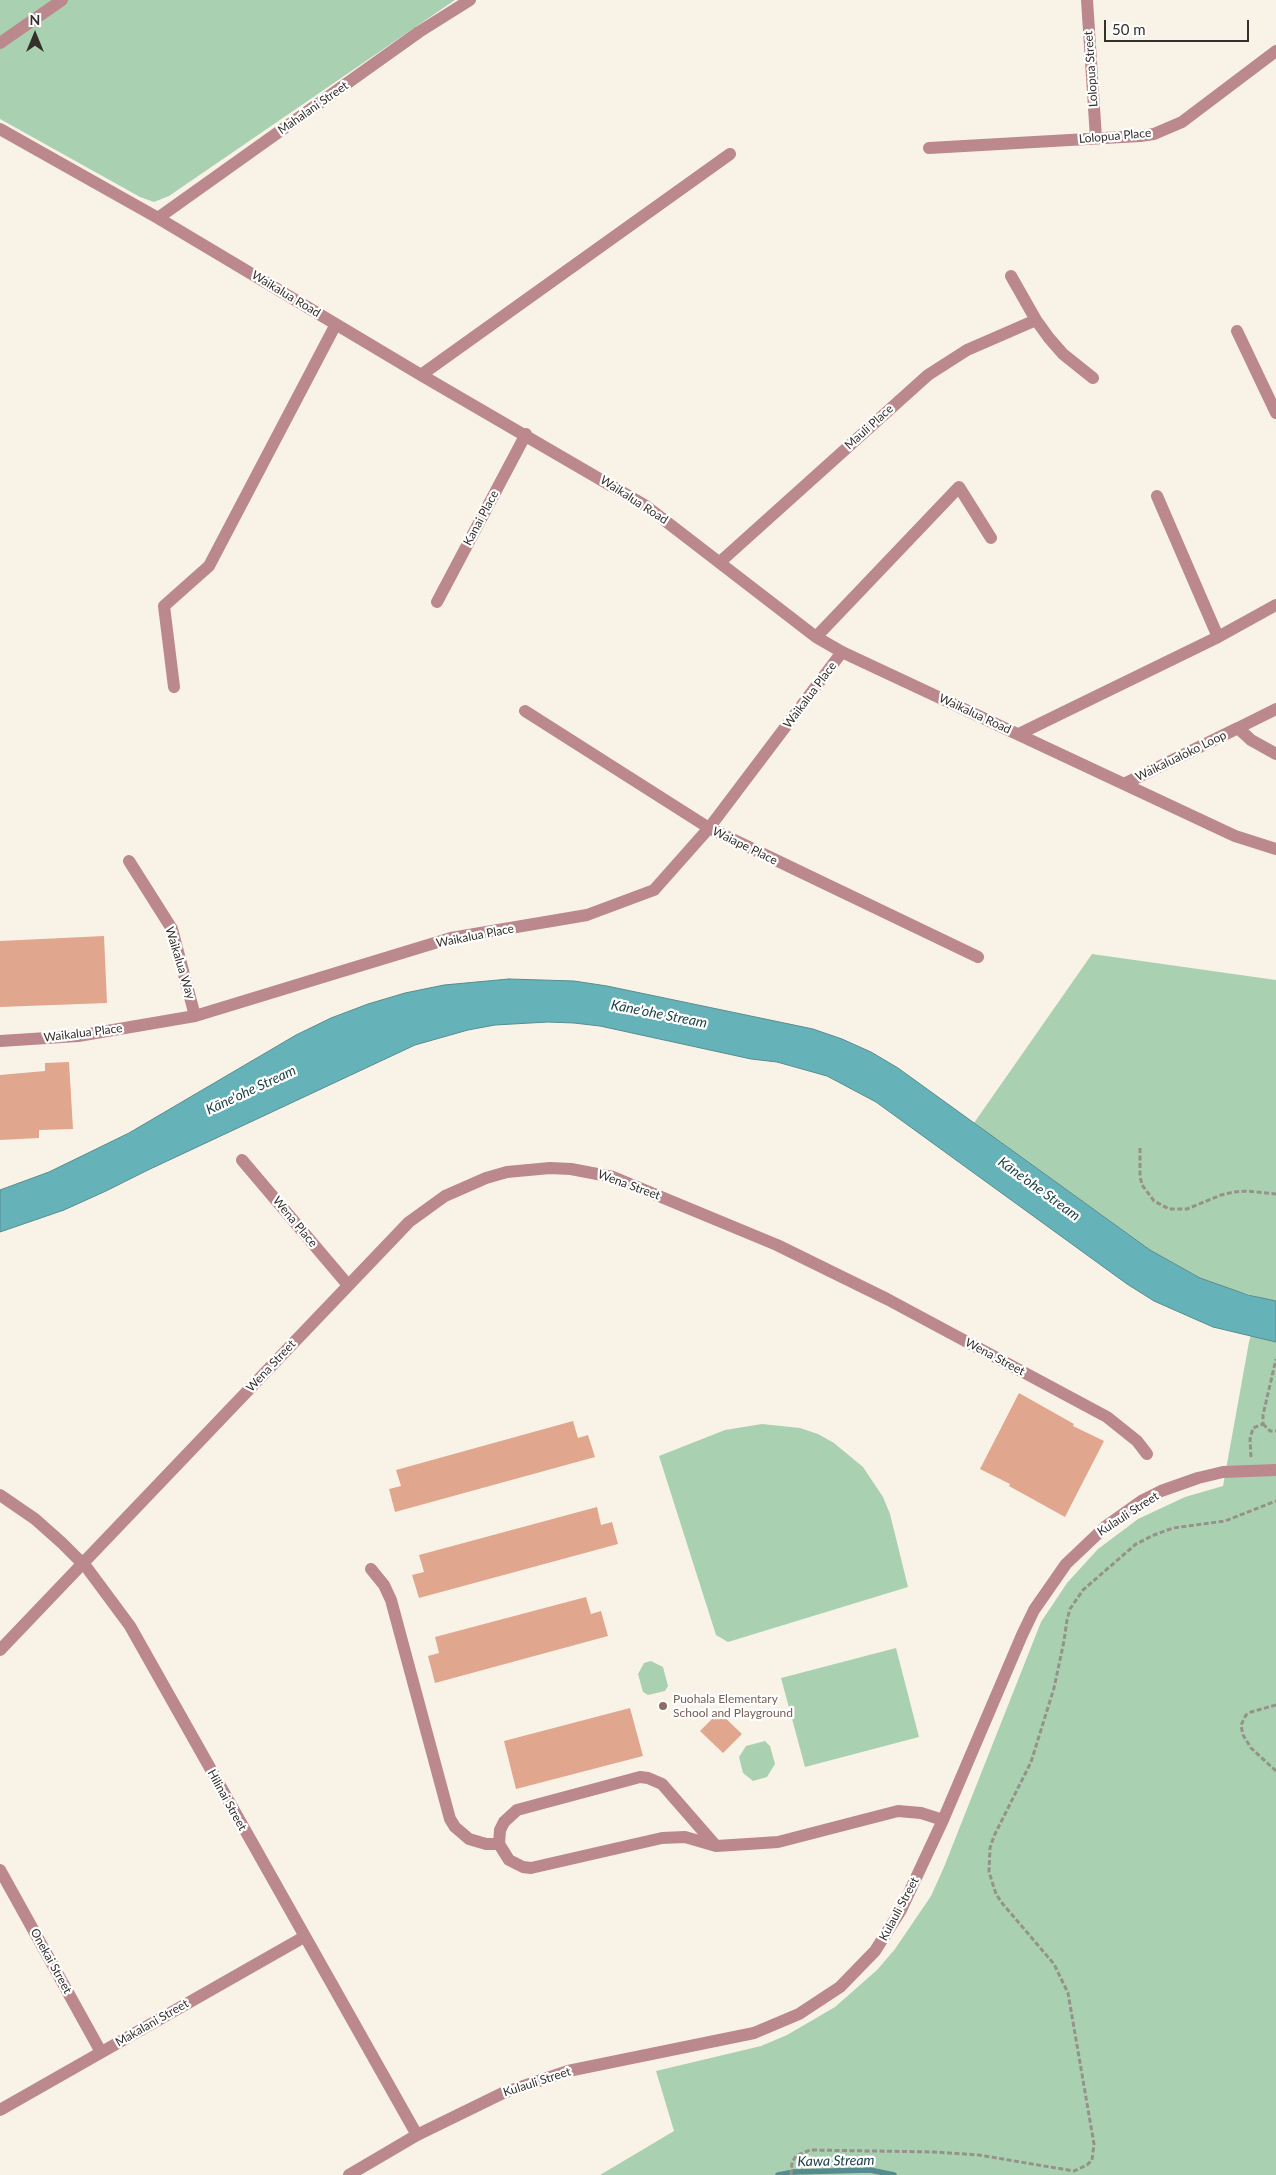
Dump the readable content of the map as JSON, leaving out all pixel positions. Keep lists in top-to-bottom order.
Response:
{
  "streets": {
    "street": [
      "Lolopua Street",
      "Mahalani Street",
      "Lolopua Place",
      "Waikalua Road",
      "Mauli Place",
      "Kanai Place",
      "Waikalua Place",
      "Waikalualoko Loop",
      "Waiape Place",
      "Waikalua Way",
      "Wena Street",
      "Wena Place",
      "Kulauli Street",
      "Hilinai Street",
      "Onekai Street",
      "Makalani Street"
    ]
  },
  "crossings": [
    ["Lolopua Street", "Lolopua Place"],
    ["Mahalani Street", "Waikalua Road"],
    ["Waikalua Road", "Mauli Place"],
    ["Waikalua Road", "Kanai Place"],
    ["Waikalua Road", "Waikalua Place"],
    ["Waikalua Road", "Waikalualoko Loop"],
    ["Waikalua Place", "Waiape Place"],
    ["Waikalua Place", "Waikalua Way"],
    ["Wena Street", "Wena Place"],
    ["Wena Street", "Hilinai Street"],
    ["Kulauli Street", "Hilinai Street"],
    ["Hilinai Street", "Makalani Street"],
    ["Onekai Street", "Makalani Street"]
  ],
  "water": ["Kāne'ohe Stream", "Kawa Stream"],
  "places": ["Puohala Elementary School and Playground"],
  "scale_bar": "50 m",
  "north": "top"
}
